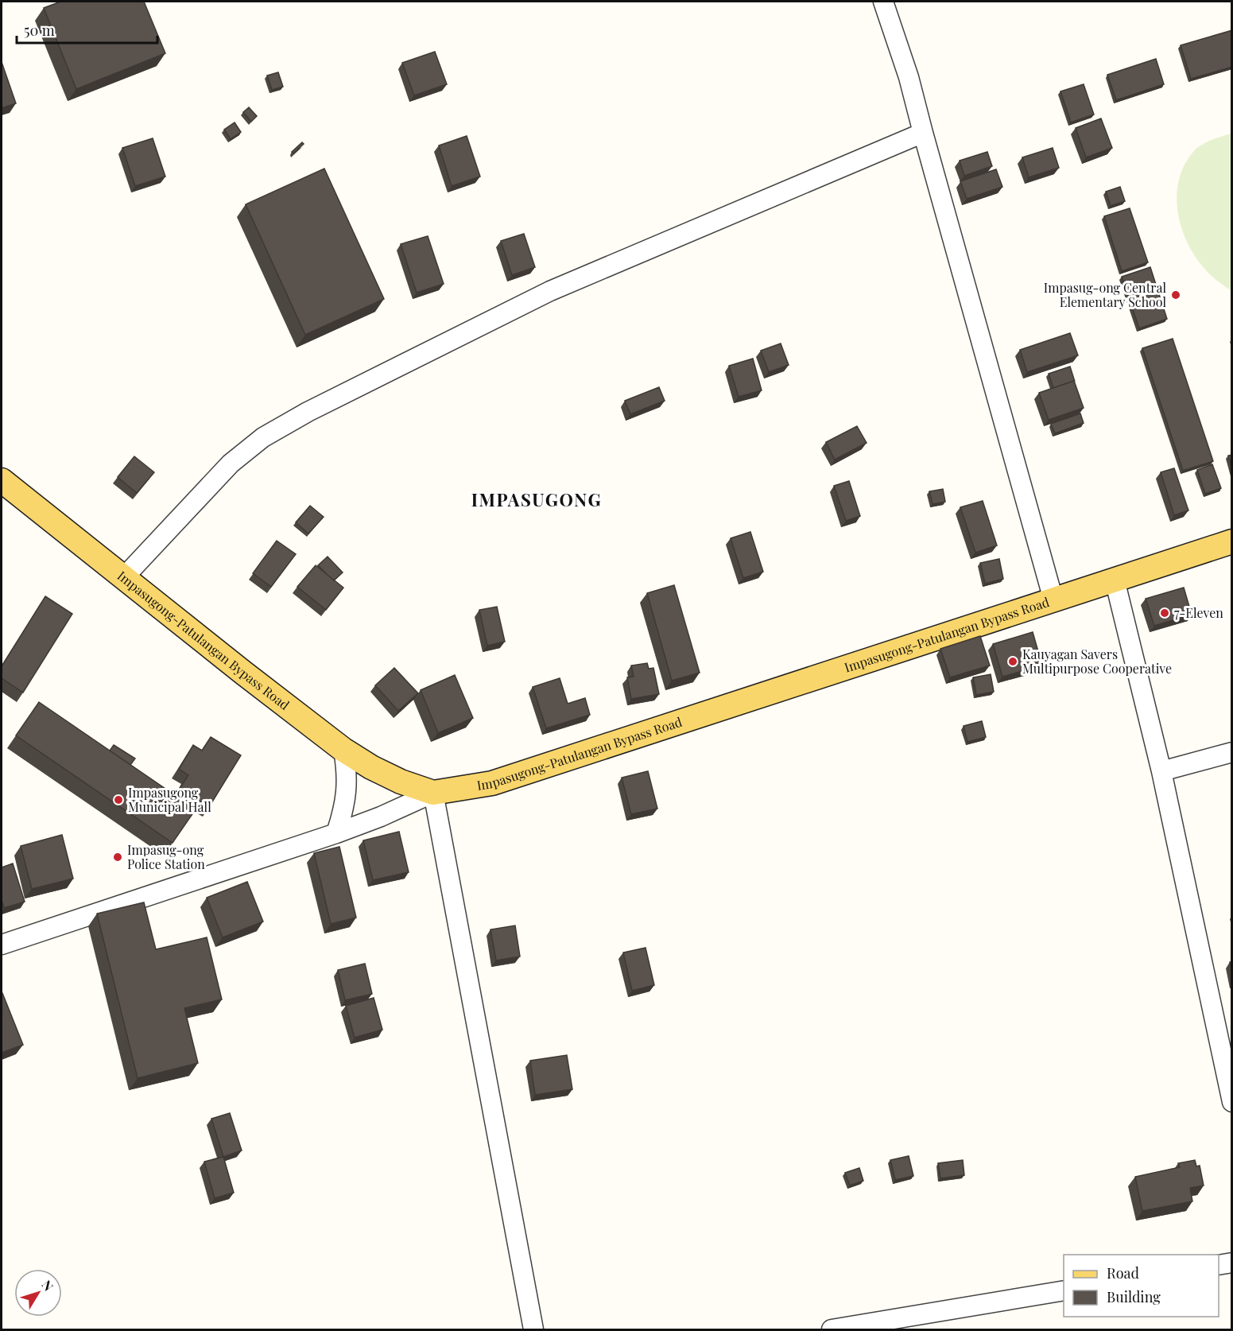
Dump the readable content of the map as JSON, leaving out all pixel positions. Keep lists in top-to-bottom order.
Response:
{
  "streets": {
    "main road": ["Impasugong-Patulangan Bypass Road"]
  },
  "districts": ["IMPASUGONG"],
  "places": [
    "Impasug-ong Central Elementary School",
    "7-Eleven",
    "Kauyagan Savers Multipurpose Cooperative",
    "Impasugong Municipal Hall",
    "Impasug-ong Police Station"
  ],
  "legend": ["Road", "Building"],
  "scale_bar": "50 m",
  "north": "top right"
}
